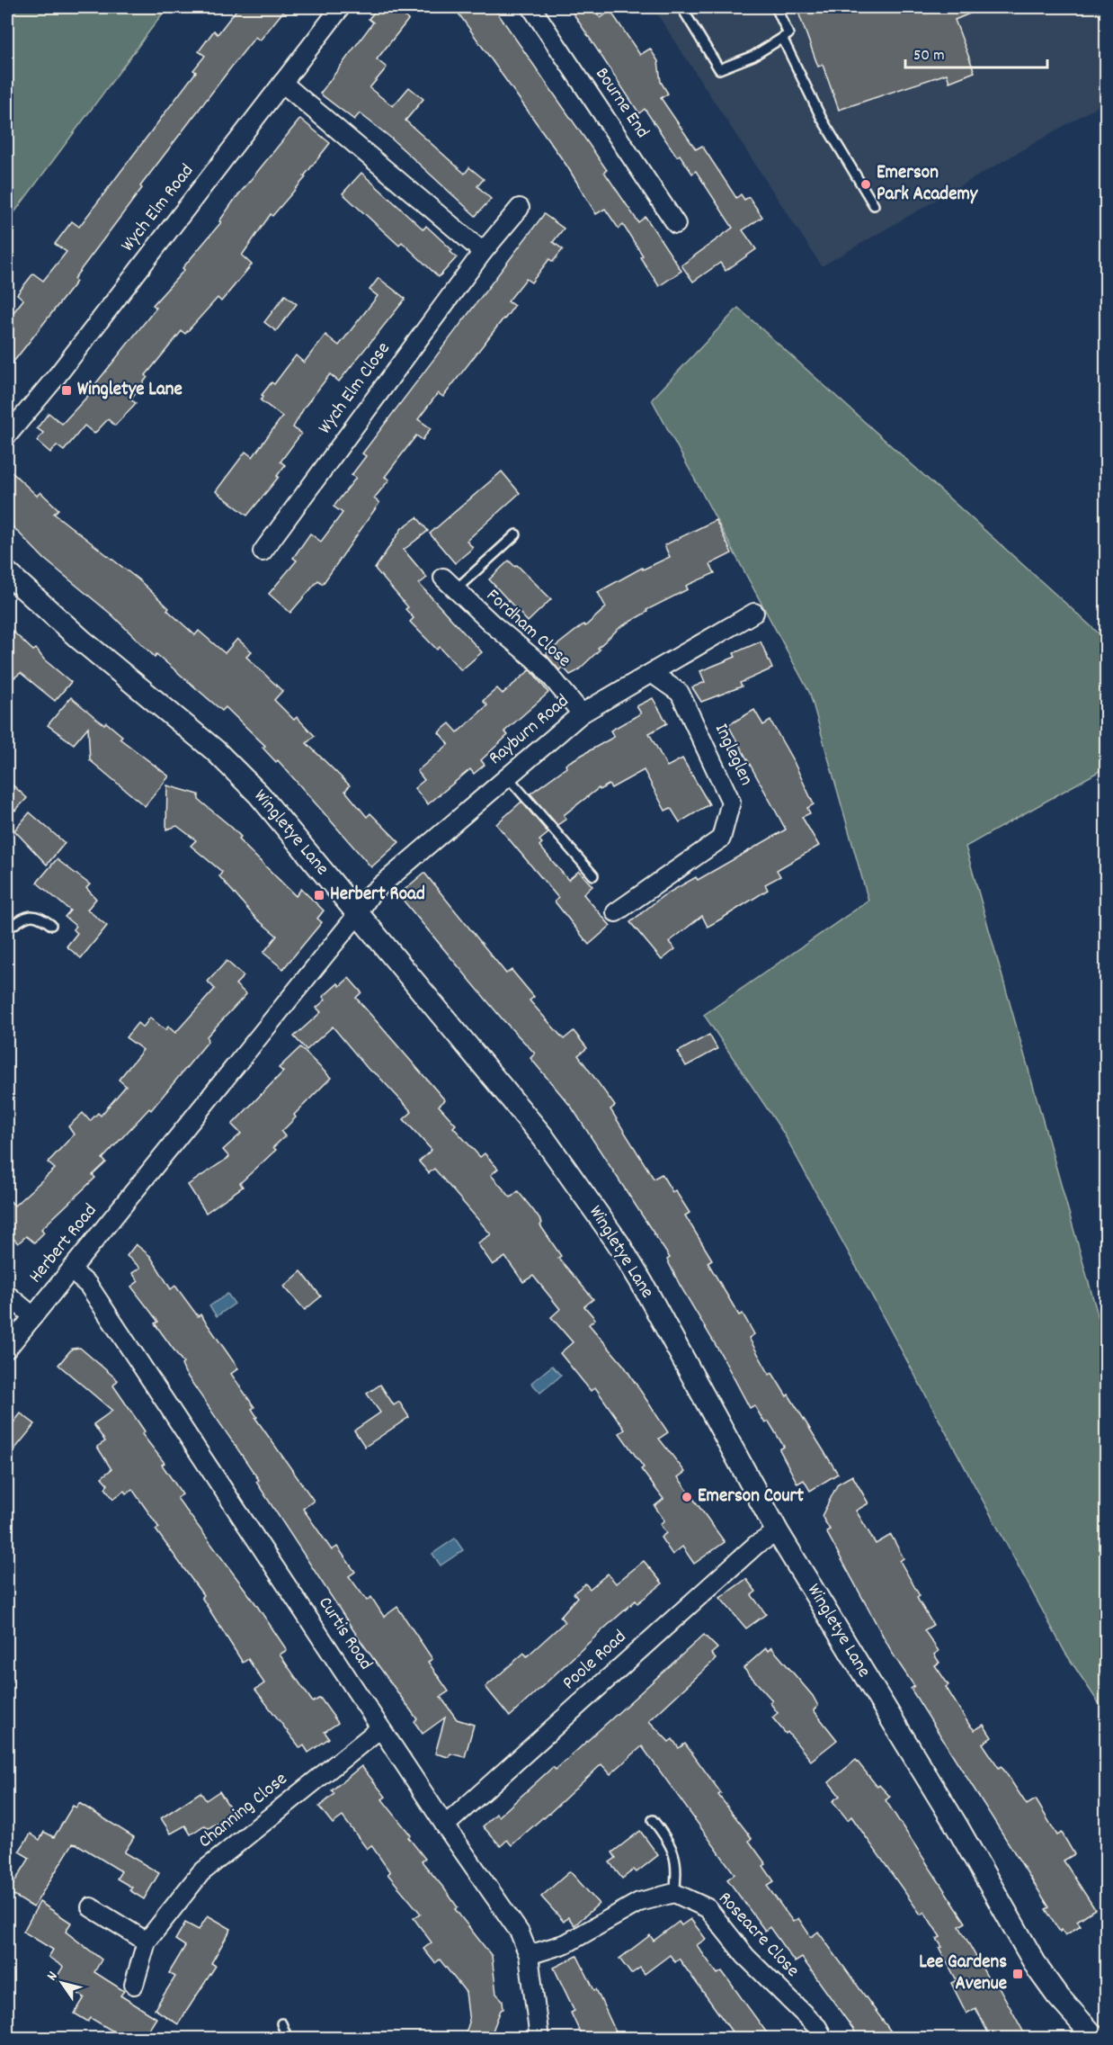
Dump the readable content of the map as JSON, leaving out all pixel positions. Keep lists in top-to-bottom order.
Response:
{
  "streets": {
    "street": [
      "Bourne End",
      "Wych Elm Road",
      "Wych Elm Close",
      "Fordham Close",
      "Rayburn Road",
      "Ingleglen",
      "Wingletye Lane",
      "Herbert Road",
      "Curtis Road",
      "Poole Road",
      "Channing Close",
      "Roseacre Close"
    ]
  },
  "crossings": [
    ["Fordham Close", "Rayburn Road"],
    ["Rayburn Road", "Ingleglen"],
    ["Rayburn Road", "Wingletye Lane"],
    ["Rayburn Road", "Herbert Road"],
    ["Wingletye Lane", "Herbert Road"],
    ["Wingletye Lane", "Poole Road"],
    ["Herbert Road", "Curtis Road"],
    ["Curtis Road", "Poole Road"],
    ["Curtis Road", "Channing Close"]
  ],
  "places": {
    "other": ["Emerson Park Academy", "Emerson Court"],
    "transit": ["Wingletye Lane", "Herbert Road", "Lee Gardens Avenue"]
  },
  "scale_bar": "50 m",
  "north": "top left"
}
